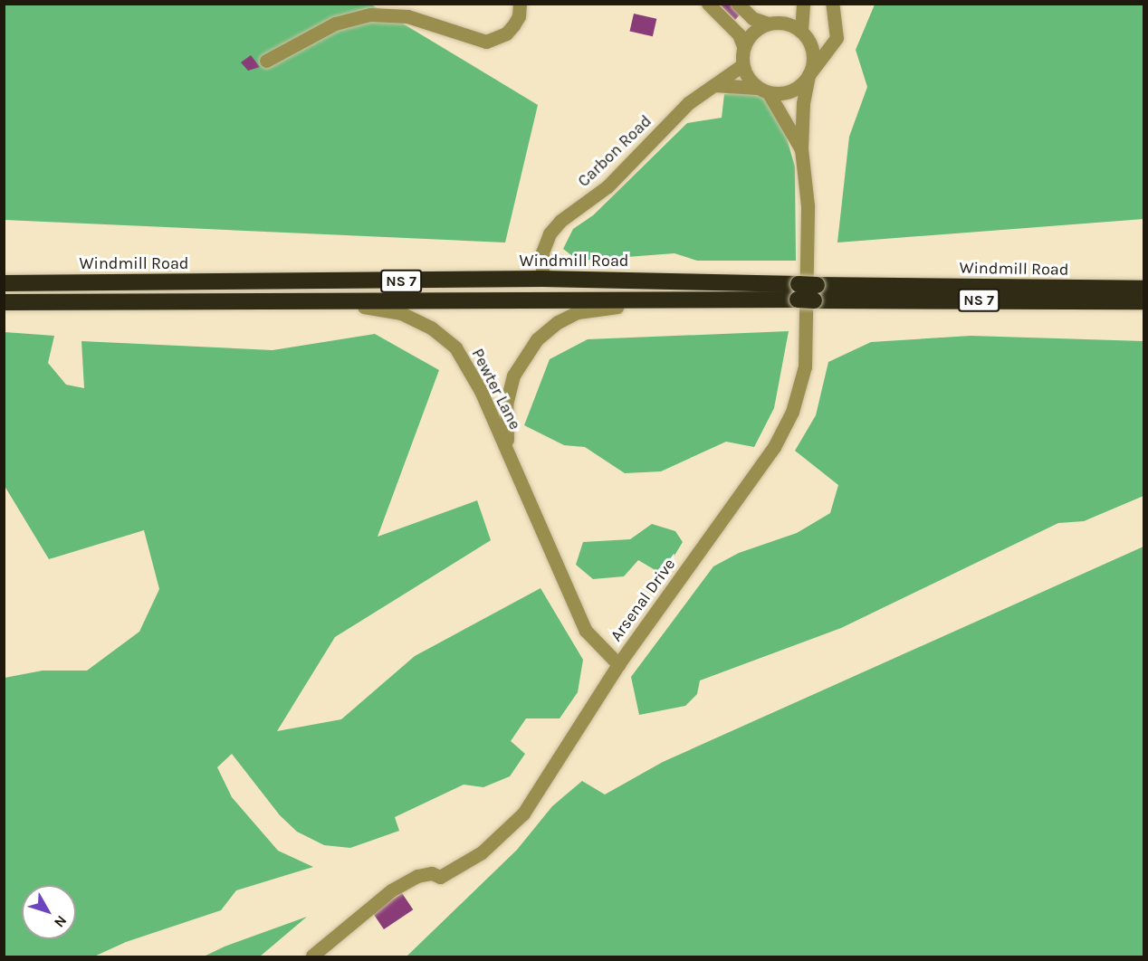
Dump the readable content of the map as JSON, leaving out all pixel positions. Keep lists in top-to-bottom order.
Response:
{
  "streets": {
    "highway": ["Windmill Road", "NS 7"],
    "lane": ["Carbon Road", "Pewter Lane", "Arsenal Drive"]
  },
  "crossings": [
    ["Carbon Road", "Windmill Road"],
    ["Carbon Road", "Arsenal Drive"],
    ["Windmill Road", "Pewter Lane"],
    ["Pewter Lane", "Arsenal Drive"]
  ],
  "north": "bottom right"
}
